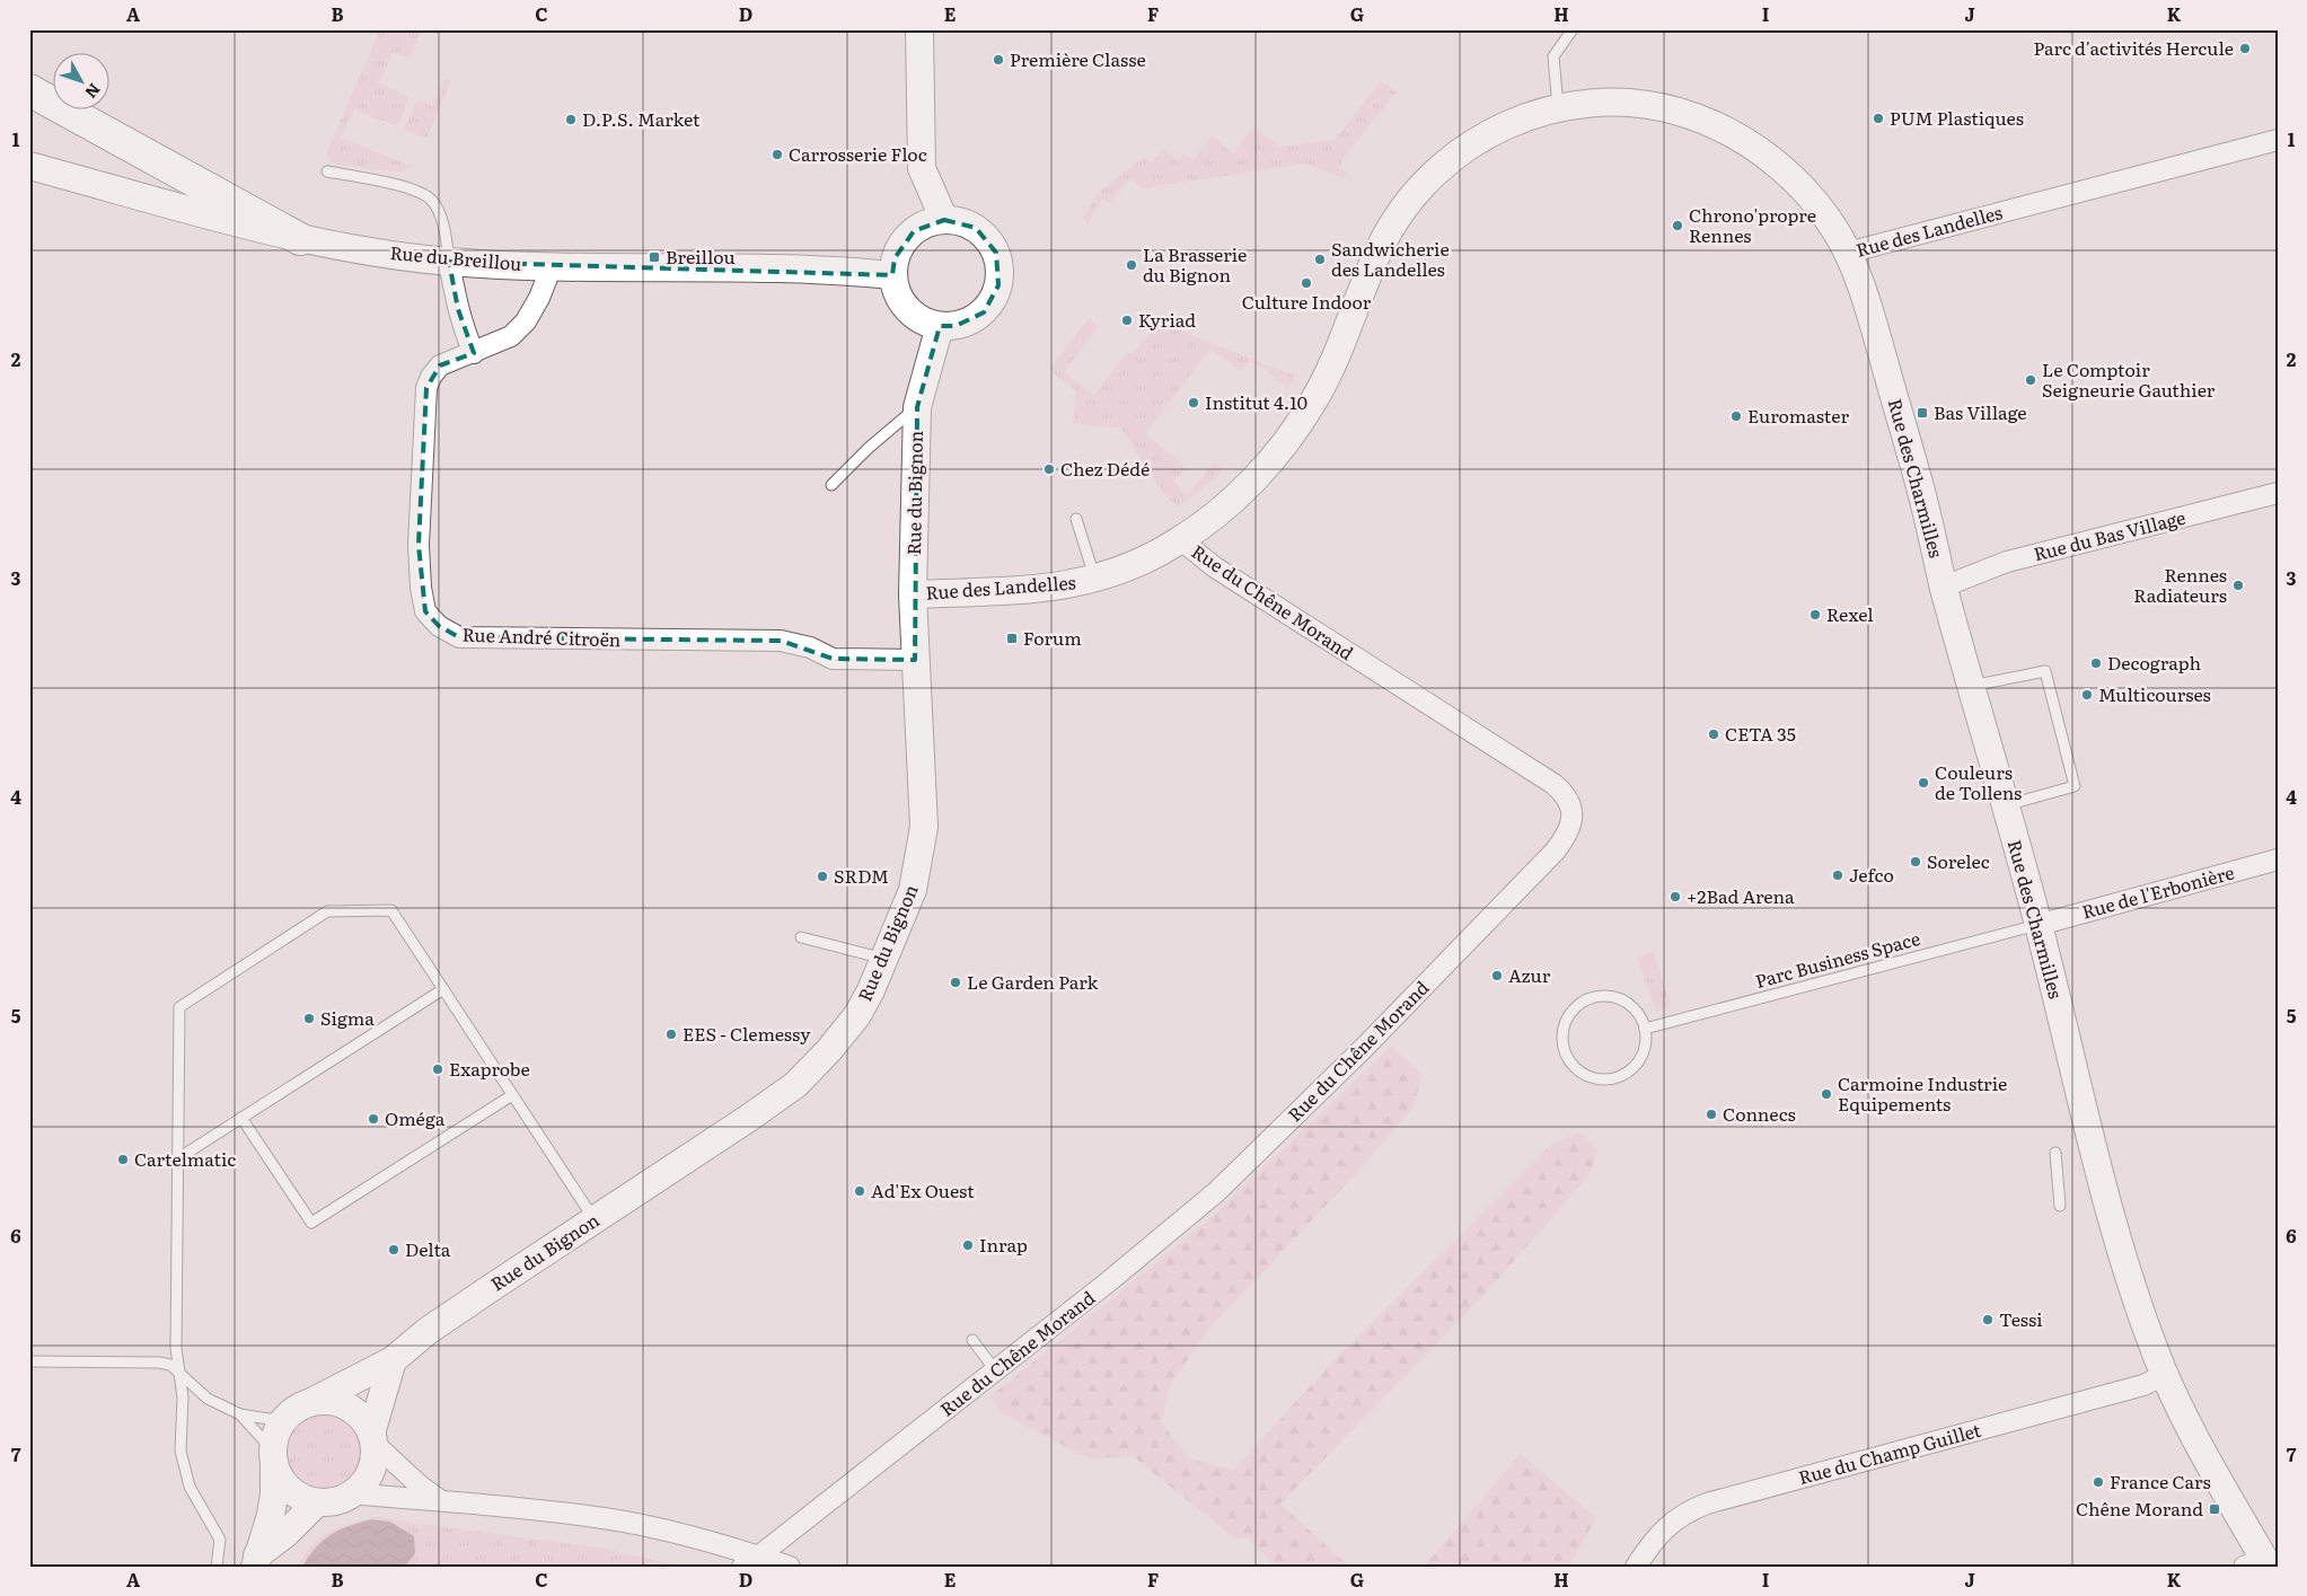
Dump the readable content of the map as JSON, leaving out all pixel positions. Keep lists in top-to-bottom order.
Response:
{
  "streets": {
    "street": [
      "Rue des Landelles",
      "Rue du Breillou",
      "Rue des Charmilles",
      "Rue du Bignon",
      "Rue du Bas Village",
      "Rue du Chêne Morand",
      "Rue André Citroën",
      "Rue de l'Erbonière",
      "Rue du Champ Guillet"
    ],
    "lane": ["Parc Business Space"]
  },
  "crossings": [
    ["Rue des Landelles", "Rue des Charmilles"],
    ["Rue des Landelles", "Rue du Bignon"],
    ["Rue des Landelles", "Rue du Chêne Morand"],
    ["Rue du Breillou", "Rue du Bignon"],
    ["Rue du Breillou", "Rue André Citroën"],
    ["Rue des Charmilles", "Rue du Bas Village"],
    ["Rue des Charmilles", "Rue de l'Erbonière"],
    ["Rue des Charmilles", "Parc Business Space"],
    ["Rue des Charmilles", "Rue du Champ Guillet"],
    ["Rue du Bignon", "Rue André Citroën"],
    ["Rue de l'Erbonière", "Parc Business Space"]
  ],
  "places": {
    "other": [
      "Parc d'activités Hercule",
      "Première Classe",
      "PUM Plastiques",
      "D.P.S. Market",
      "Carrosserie Floc",
      "Chrono'propre Rennes",
      "Sandwicherie des Landelles",
      "La Brasserie du Bignon",
      "Culture Indoor",
      "Kyriad",
      "Le Comptoir Seigneurie Gauthier",
      "Institut 4.10",
      "Euromaster",
      "Chez Dédé",
      "Rennes Radiateurs",
      "Rexel",
      "Decograph",
      "Multicourses",
      "CETA 35",
      "Couleurs de Tollens",
      "Sorelec",
      "Jefco",
      "SRDM",
      "+2Bad Arena",
      "Azur",
      "Le Garden Park",
      "Sigma",
      "EES - Clemessy",
      "Exaprobe",
      "Carmoine Industrie Equipements",
      "Connecs",
      "Oméga",
      "Cartelmatic",
      "Ad'Ex Ouest",
      "Inrap",
      "Delta",
      "Tessi",
      "France Cars"
    ],
    "transit": [
      "Breillou",
      "Bas Village",
      "Forum",
      "Chêne Morand"
    ]
  },
  "north": "bottom right",
  "grid": {
    "columns": [
      "A",
      "B",
      "C",
      "D",
      "E",
      "F",
      "G",
      "H",
      "I",
      "J",
      "K"
    ],
    "rows": [
      "1",
      "2",
      "3",
      "4",
      "5",
      "6",
      "7"
    ]
  }
}
